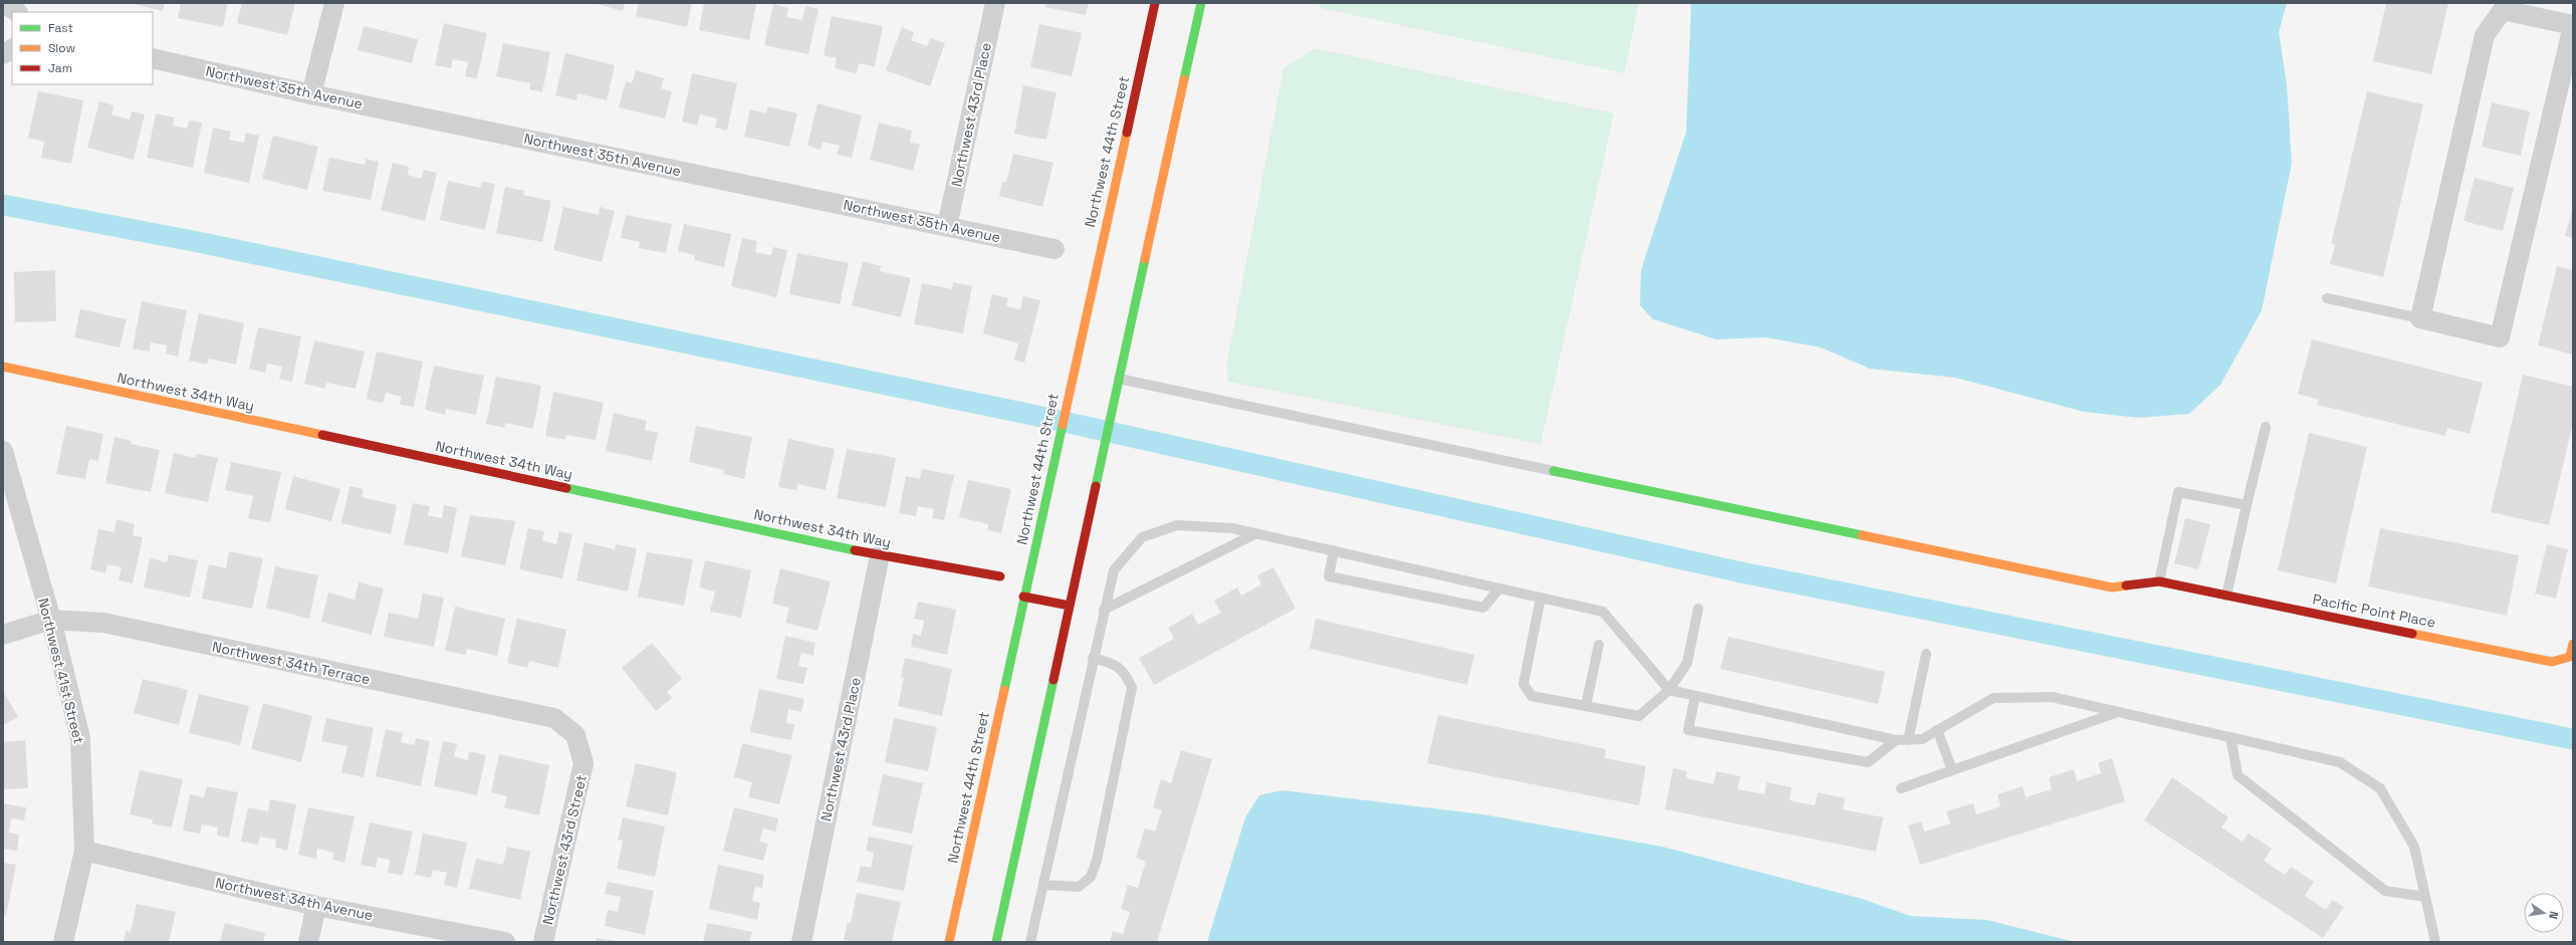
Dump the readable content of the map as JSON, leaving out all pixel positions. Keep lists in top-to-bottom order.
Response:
{
  "streets": {
    "street": [
      "Northwest 35th Avenue",
      "Northwest 43rd Place",
      "Northwest 44th Street",
      "Northwest 34th Way",
      "Pacific Point Place",
      "Northwest 34th Terrace",
      "Northwest 41st Street",
      "Northwest 43rd Street",
      "Northwest 34th Avenue"
    ]
  },
  "crossings": [
    ["Northwest 35th Avenue", "Northwest 43rd Place"],
    ["Northwest 43rd Place", "Northwest 34th Way"],
    ["Northwest 34th Terrace", "Northwest 41st Street"],
    ["Northwest 34th Terrace", "Northwest 43rd Street"],
    ["Northwest 41st Street", "Northwest 34th Avenue"]
  ],
  "legend": ["Fast", "Slow", "Jam"],
  "north": "right"
}
